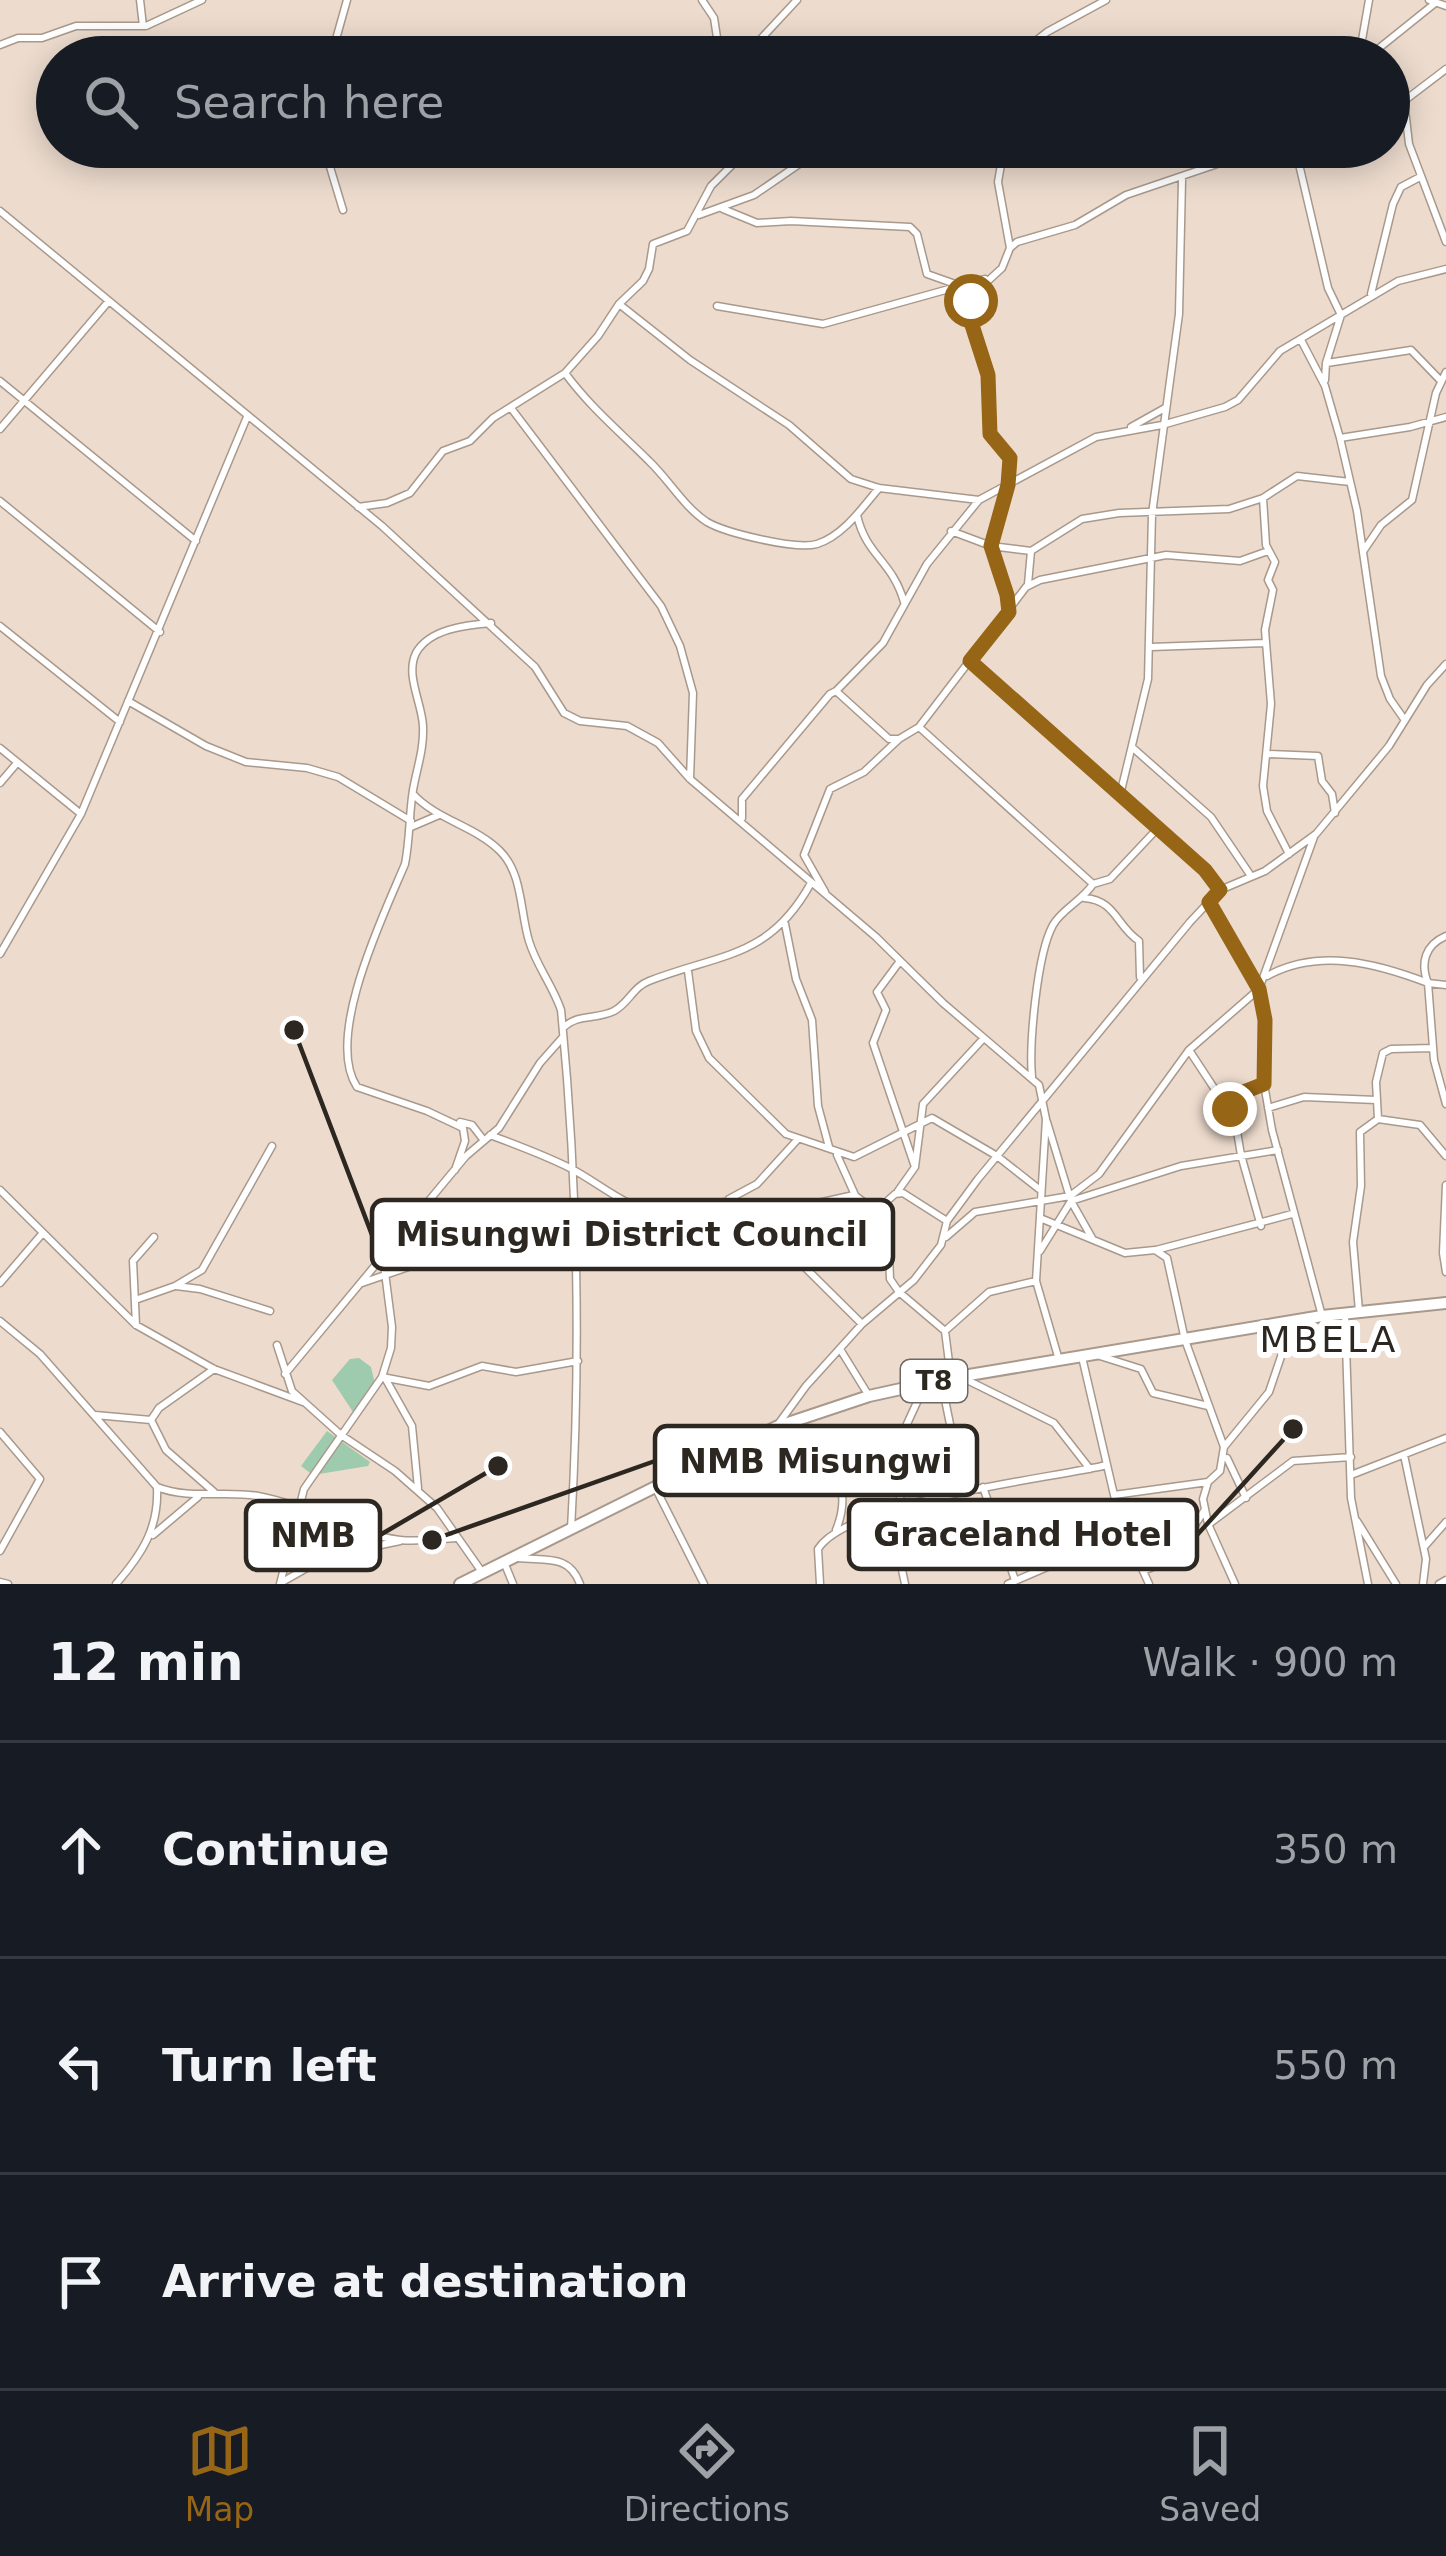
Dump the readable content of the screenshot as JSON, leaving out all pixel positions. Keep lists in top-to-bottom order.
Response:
{
  "streets": {
    "highway": ["T8"]
  },
  "districts": ["MBELA"],
  "places": [
    "Misungwi District Council",
    "Graceland Hotel",
    "NMB",
    "NMB Misungwi"
  ],
  "page": {
    "search": "Search here",
    "heading": ["12 min", "Walk · 900 m"],
    "list": [
      ["Continue", "350 m"],
      ["Turn left", "550 m"],
      "Arrive at destination"
    ],
    "nav": ["Map", "Directions", "Saved"]
  }
}
